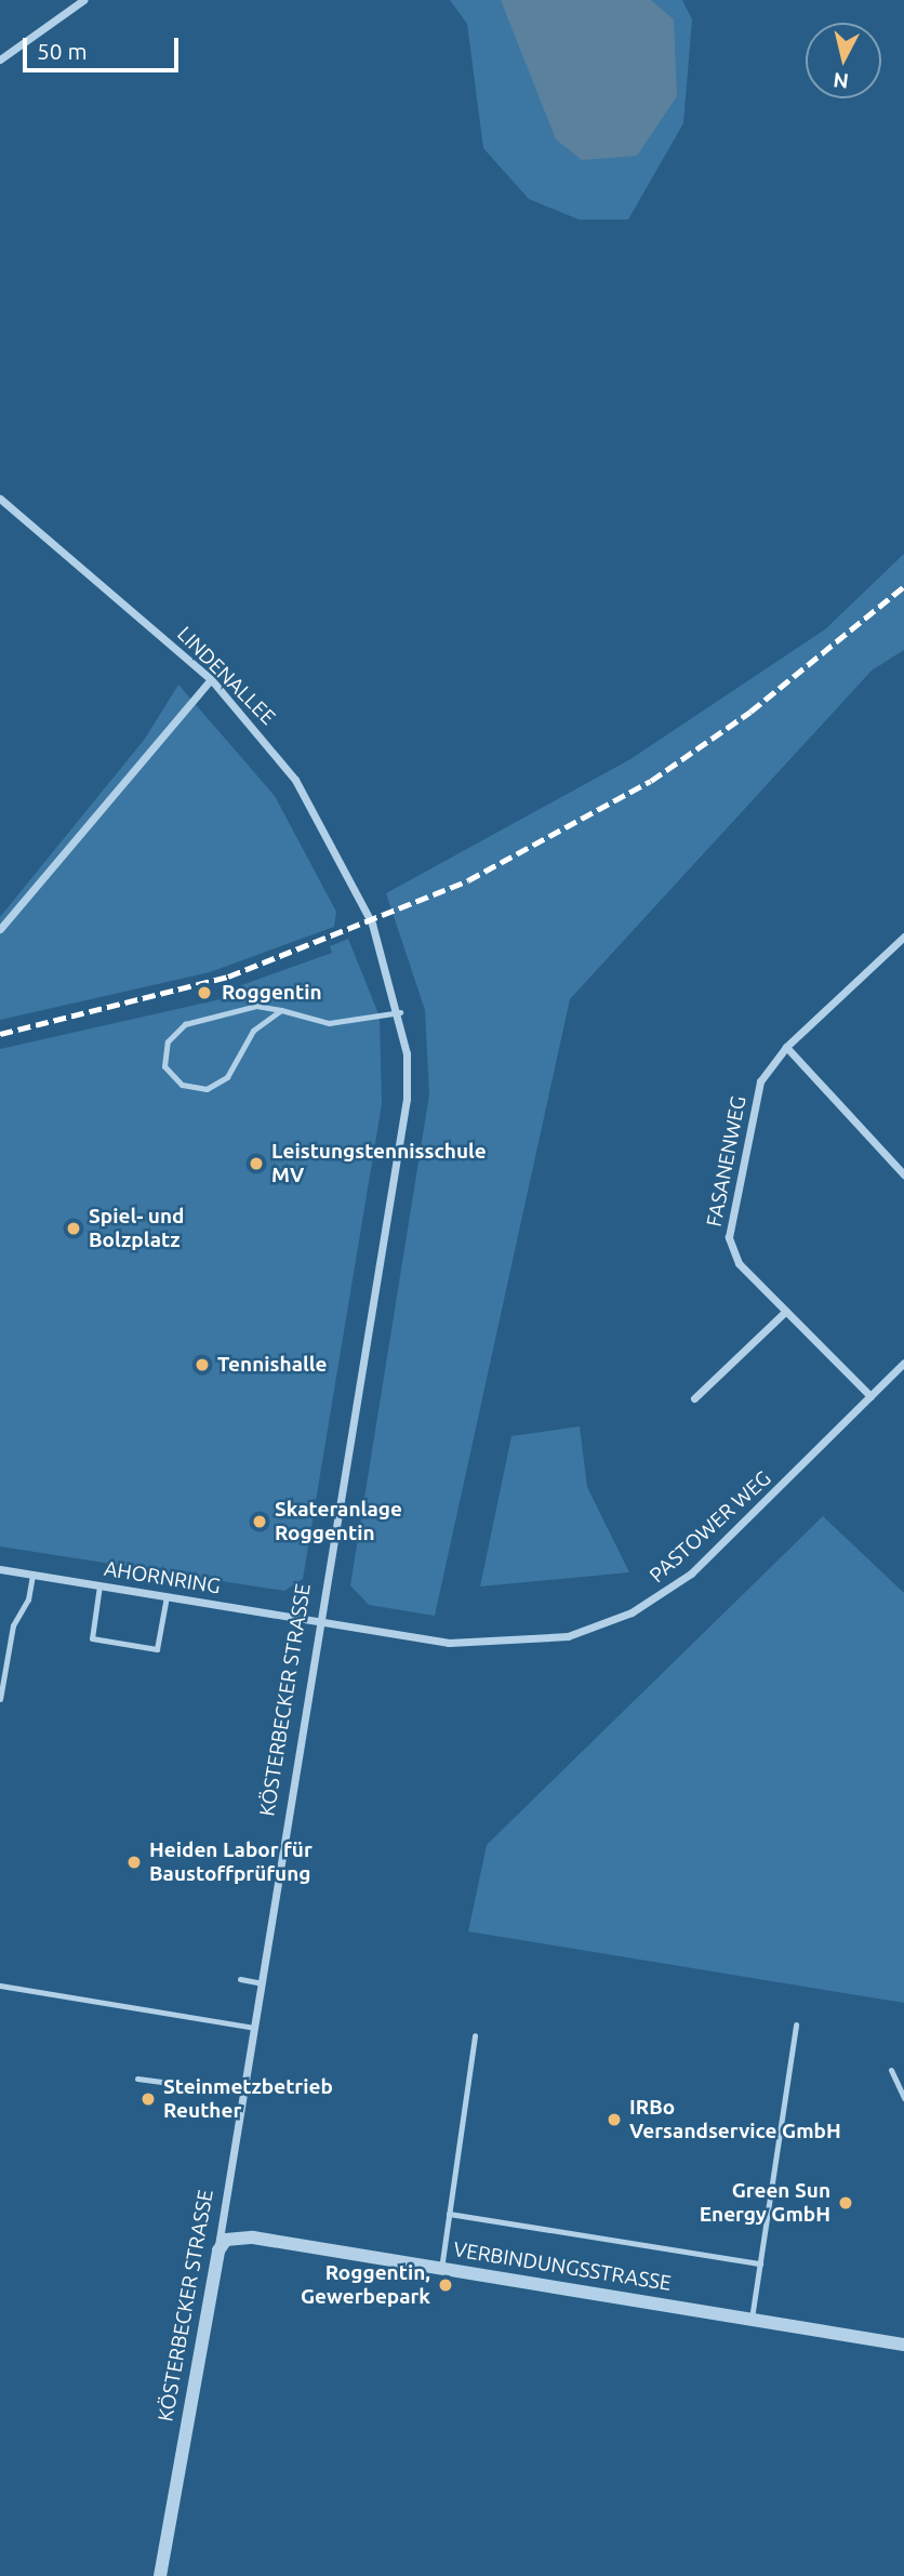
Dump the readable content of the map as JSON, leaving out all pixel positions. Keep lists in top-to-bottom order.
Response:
{
  "streets": {
    "street": [
      "LINDENALLEE",
      "FASANENWEG",
      "PASTOWER WEG",
      "AHORNRING",
      "KÖSTERBECKER STRASSE",
      "VERBINDUNGSSTRASSE"
    ]
  },
  "crossings": [
    ["LINDENALLEE", "KÖSTERBECKER STRASSE"],
    ["FASANENWEG", "PASTOWER WEG"],
    ["PASTOWER WEG", "AHORNRING"],
    ["PASTOWER WEG", "KÖSTERBECKER STRASSE"],
    ["AHORNRING", "KÖSTERBECKER STRASSE"],
    ["KÖSTERBECKER STRASSE", "VERBINDUNGSSTRASSE"]
  ],
  "places": [
    "Roggentin",
    "Leistungstennisschule MV",
    "Spiel- und Bolzplatz",
    "Tennishalle",
    "Skateranlage Roggentin",
    "Heiden Labor für Baustoffprüfung",
    "Steinmetzbetrieb Reuther",
    "IRBo Versandservice GmbH",
    "Green Sun Energy GmbH",
    "Roggentin, Gewerbepark"
  ],
  "scale_bar": "50 m",
  "north": "bottom"
}
